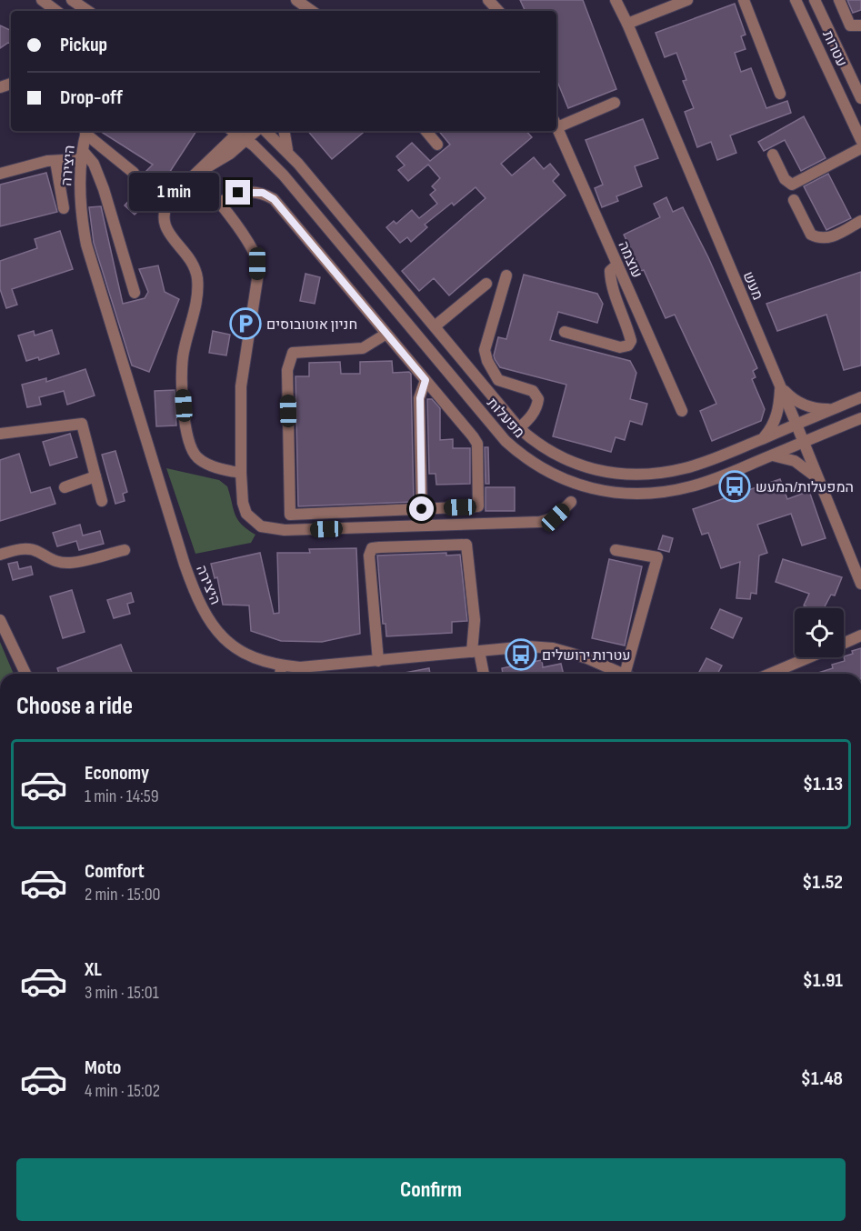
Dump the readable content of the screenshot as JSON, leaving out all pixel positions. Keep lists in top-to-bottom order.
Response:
{
  "streets": {
    "street": [
      "עטרות",
      "היצירה",
      "עוצמה",
      "מעש",
      "מפעלות"
    ]
  },
  "crossings": [
    ["מעש", "מפעלות"]
  ],
  "places": {
    "parking": ["חניון אוטובוסים"],
    "bus stop": ["המפעלות/המעש", "עטרות ירושלים"]
  },
  "page": {
    "banner": ["Pickup", "Drop-off"],
    "bubble": "1 min",
    "heading": "Choose a ride",
    "list": [
      {
        "name": "Economy",
        "note": "1 min · 14:59",
        "value": "$1.13"
      },
      {
        "name": "Comfort",
        "note": "2 min · 15:00",
        "value": "$1.52"
      },
      {
        "name": "XL",
        "note": "3 min · 15:01",
        "value": "$1.91"
      },
      {
        "name": "Moto",
        "note": "4 min · 15:02",
        "value": "$1.48"
      }
    ],
    "buttons": "Confirm"
  }
}
